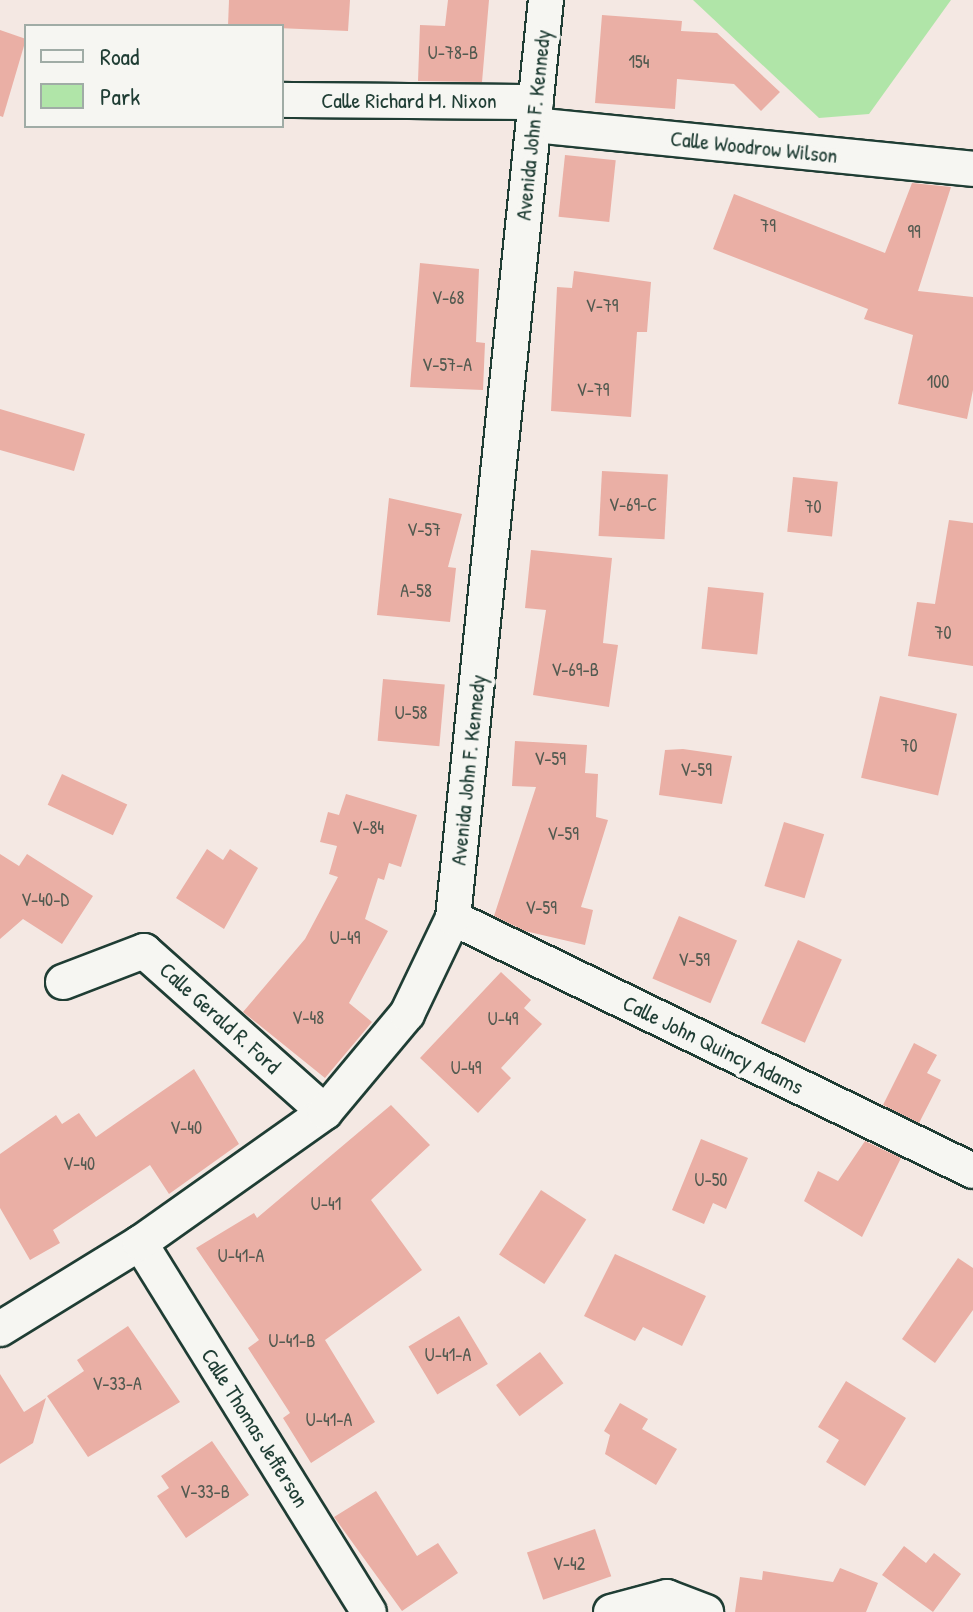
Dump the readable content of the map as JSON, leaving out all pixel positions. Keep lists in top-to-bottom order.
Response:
{
  "streets": {
    "street": [
      "Calle Richard M. Nixon",
      "Avenida John F. Kennedy",
      "Calle Woodrow Wilson",
      "Calle Gerald R. Ford",
      "Calle John Quincy Adams",
      "Calle Thomas Jefferson"
    ]
  },
  "crossings": [
    ["Calle Richard M. Nixon", "Avenida John F. Kennedy"],
    ["Calle Richard M. Nixon", "Calle Woodrow Wilson"],
    ["Avenida John F. Kennedy", "Calle Woodrow Wilson"],
    ["Avenida John F. Kennedy", "Calle Gerald R. Ford"],
    ["Avenida John F. Kennedy", "Calle John Quincy Adams"],
    ["Avenida John F. Kennedy", "Calle Thomas Jefferson"]
  ],
  "house_numbers": [
    "U-78-B",
    "154",
    "79",
    "99",
    "V-68",
    "V-79",
    "V-57-A",
    "100",
    "V-79",
    "V-69-C",
    "70",
    "V-57",
    "A-58",
    "70",
    "V-69-B",
    "U-58",
    "70",
    "V-59",
    "V-59",
    "V-84",
    "V-59",
    "V-40-D",
    "V-59",
    "U-49",
    "V-59",
    "V-48",
    "U-49",
    "U-49",
    "V-40",
    "V-40",
    "U-50",
    "U-41",
    "U-41-A",
    "U-41-B",
    "U-41-A",
    "V-33-A",
    "U-41-A",
    "V-33-B",
    "V-42"
  ],
  "legend": ["Road", "Park"]
}
